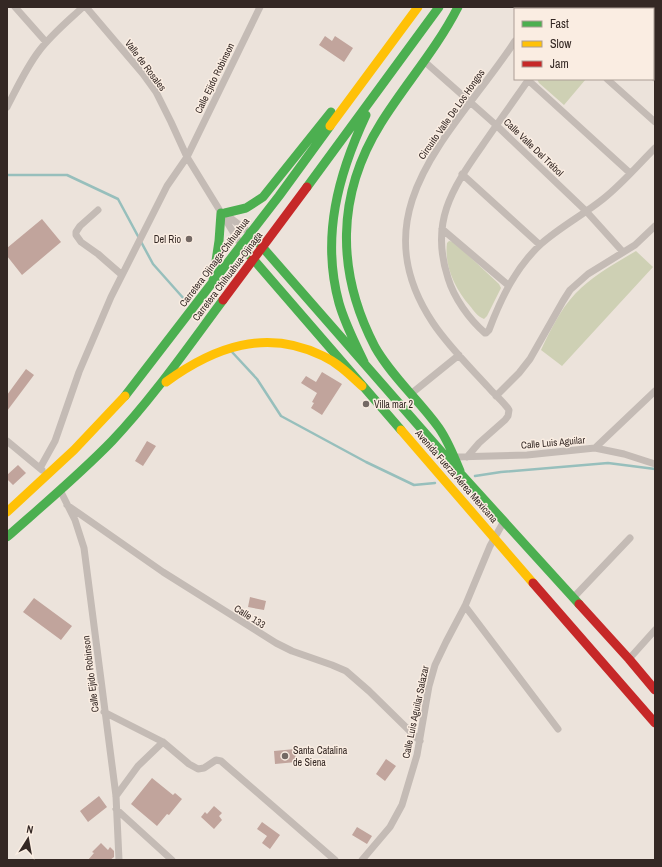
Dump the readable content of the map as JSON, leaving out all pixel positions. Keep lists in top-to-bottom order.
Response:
{
  "streets": {
    "main road": ["Carretera Ojinaga-Chihuahua", "Carretera Chihuahua-Ojinaga", "Avenida Fuerza Aérea Mexicana"],
    "street": [
      "Valle de Rosales",
      "Calle Ejido Robinson",
      "Circuito Valle De Los Hongos",
      "Calle Valle Del Trébol",
      "Calle Luis Aguilar",
      "Calle 133",
      "Calle Luis Aguilar Salazar"
    ]
  },
  "crossings": [
    ["Valle de Rosales", "Calle Ejido Robinson"],
    ["Valle de Rosales", "Carretera Ojinaga-Chihuahua"],
    ["Valle de Rosales", "Avenida Fuerza Aérea Mexicana"],
    ["Calle Ejido Robinson", "Carretera Chihuahua-Ojinaga"],
    ["Calle Ejido Robinson", "Calle 133"],
    ["Circuito Valle De Los Hongos", "Calle Valle Del Trébol"],
    ["Circuito Valle De Los Hongos", "Calle Luis Aguilar"],
    ["Carretera Ojinaga-Chihuahua", "Avenida Fuerza Aérea Mexicana"],
    ["Carretera Chihuahua-Ojinaga", "Avenida Fuerza Aérea Mexicana"],
    ["Avenida Fuerza Aérea Mexicana", "Calle Luis Aguilar Salazar"],
    ["Calle 133", "Calle Luis Aguilar Salazar"]
  ],
  "places": ["Del Rio", "Villa mar 2", "Santa Catalina de Siena"],
  "legend": ["Fast", "Slow", "Jam"],
  "north": "top"
}
